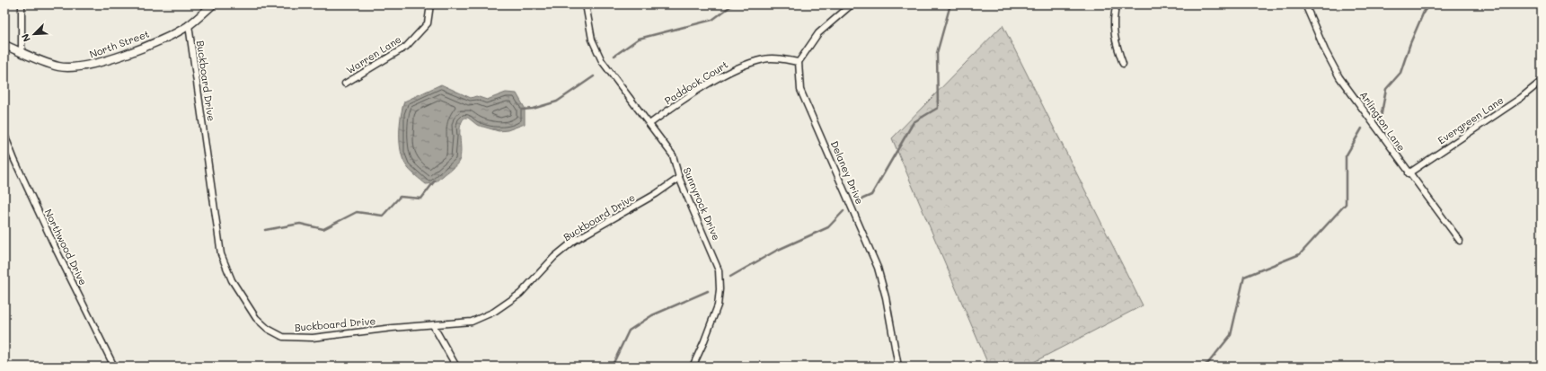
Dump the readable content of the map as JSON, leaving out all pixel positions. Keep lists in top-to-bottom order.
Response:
{
  "streets": {
    "street": [
      "North Street",
      "Warren Lane",
      "Buckboard Drive",
      "Paddock Court",
      "Evergreen Lane",
      "Arlington Lane",
      "Delaney Drive",
      "Sunnyrock Drive",
      "Northwood Drive"
    ]
  },
  "crossings": [
    ["North Street", "Buckboard Drive"],
    ["Buckboard Drive", "Sunnyrock Drive"],
    ["Paddock Court", "Delaney Drive"],
    ["Paddock Court", "Sunnyrock Drive"],
    ["Evergreen Lane", "Arlington Lane"]
  ],
  "north": "bottom left"
}
